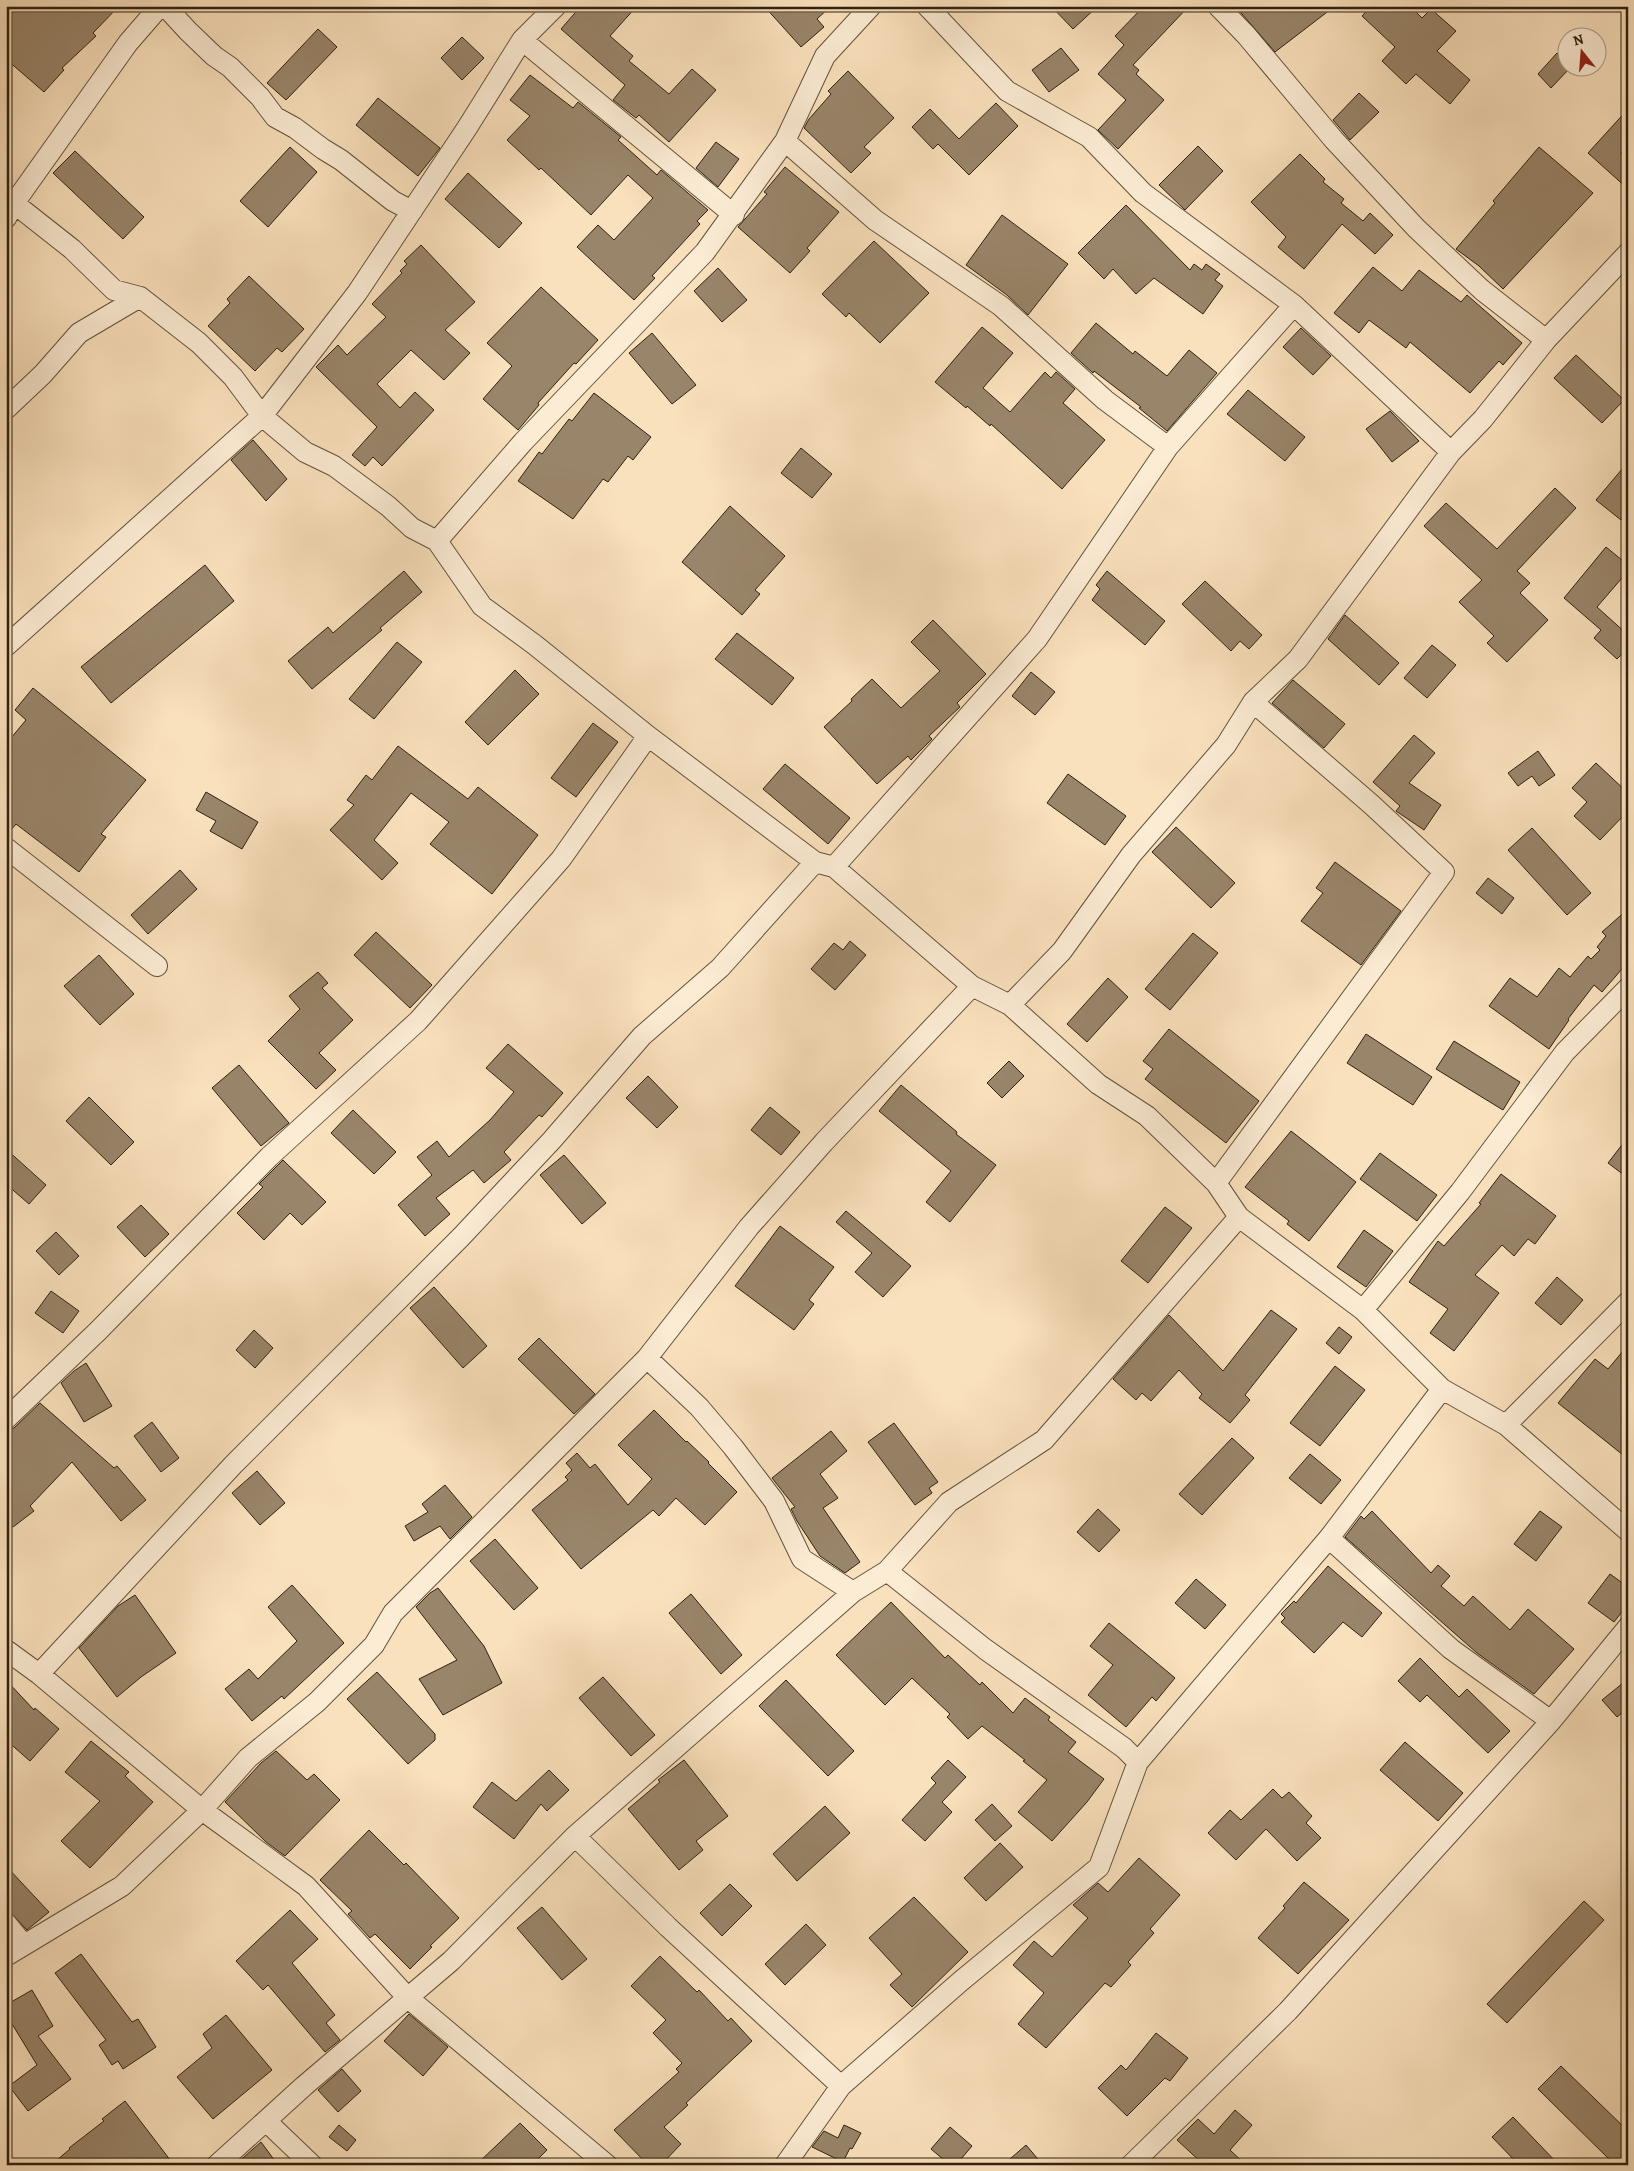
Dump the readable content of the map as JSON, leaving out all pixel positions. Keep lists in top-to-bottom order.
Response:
{
  "north": "top"
}
